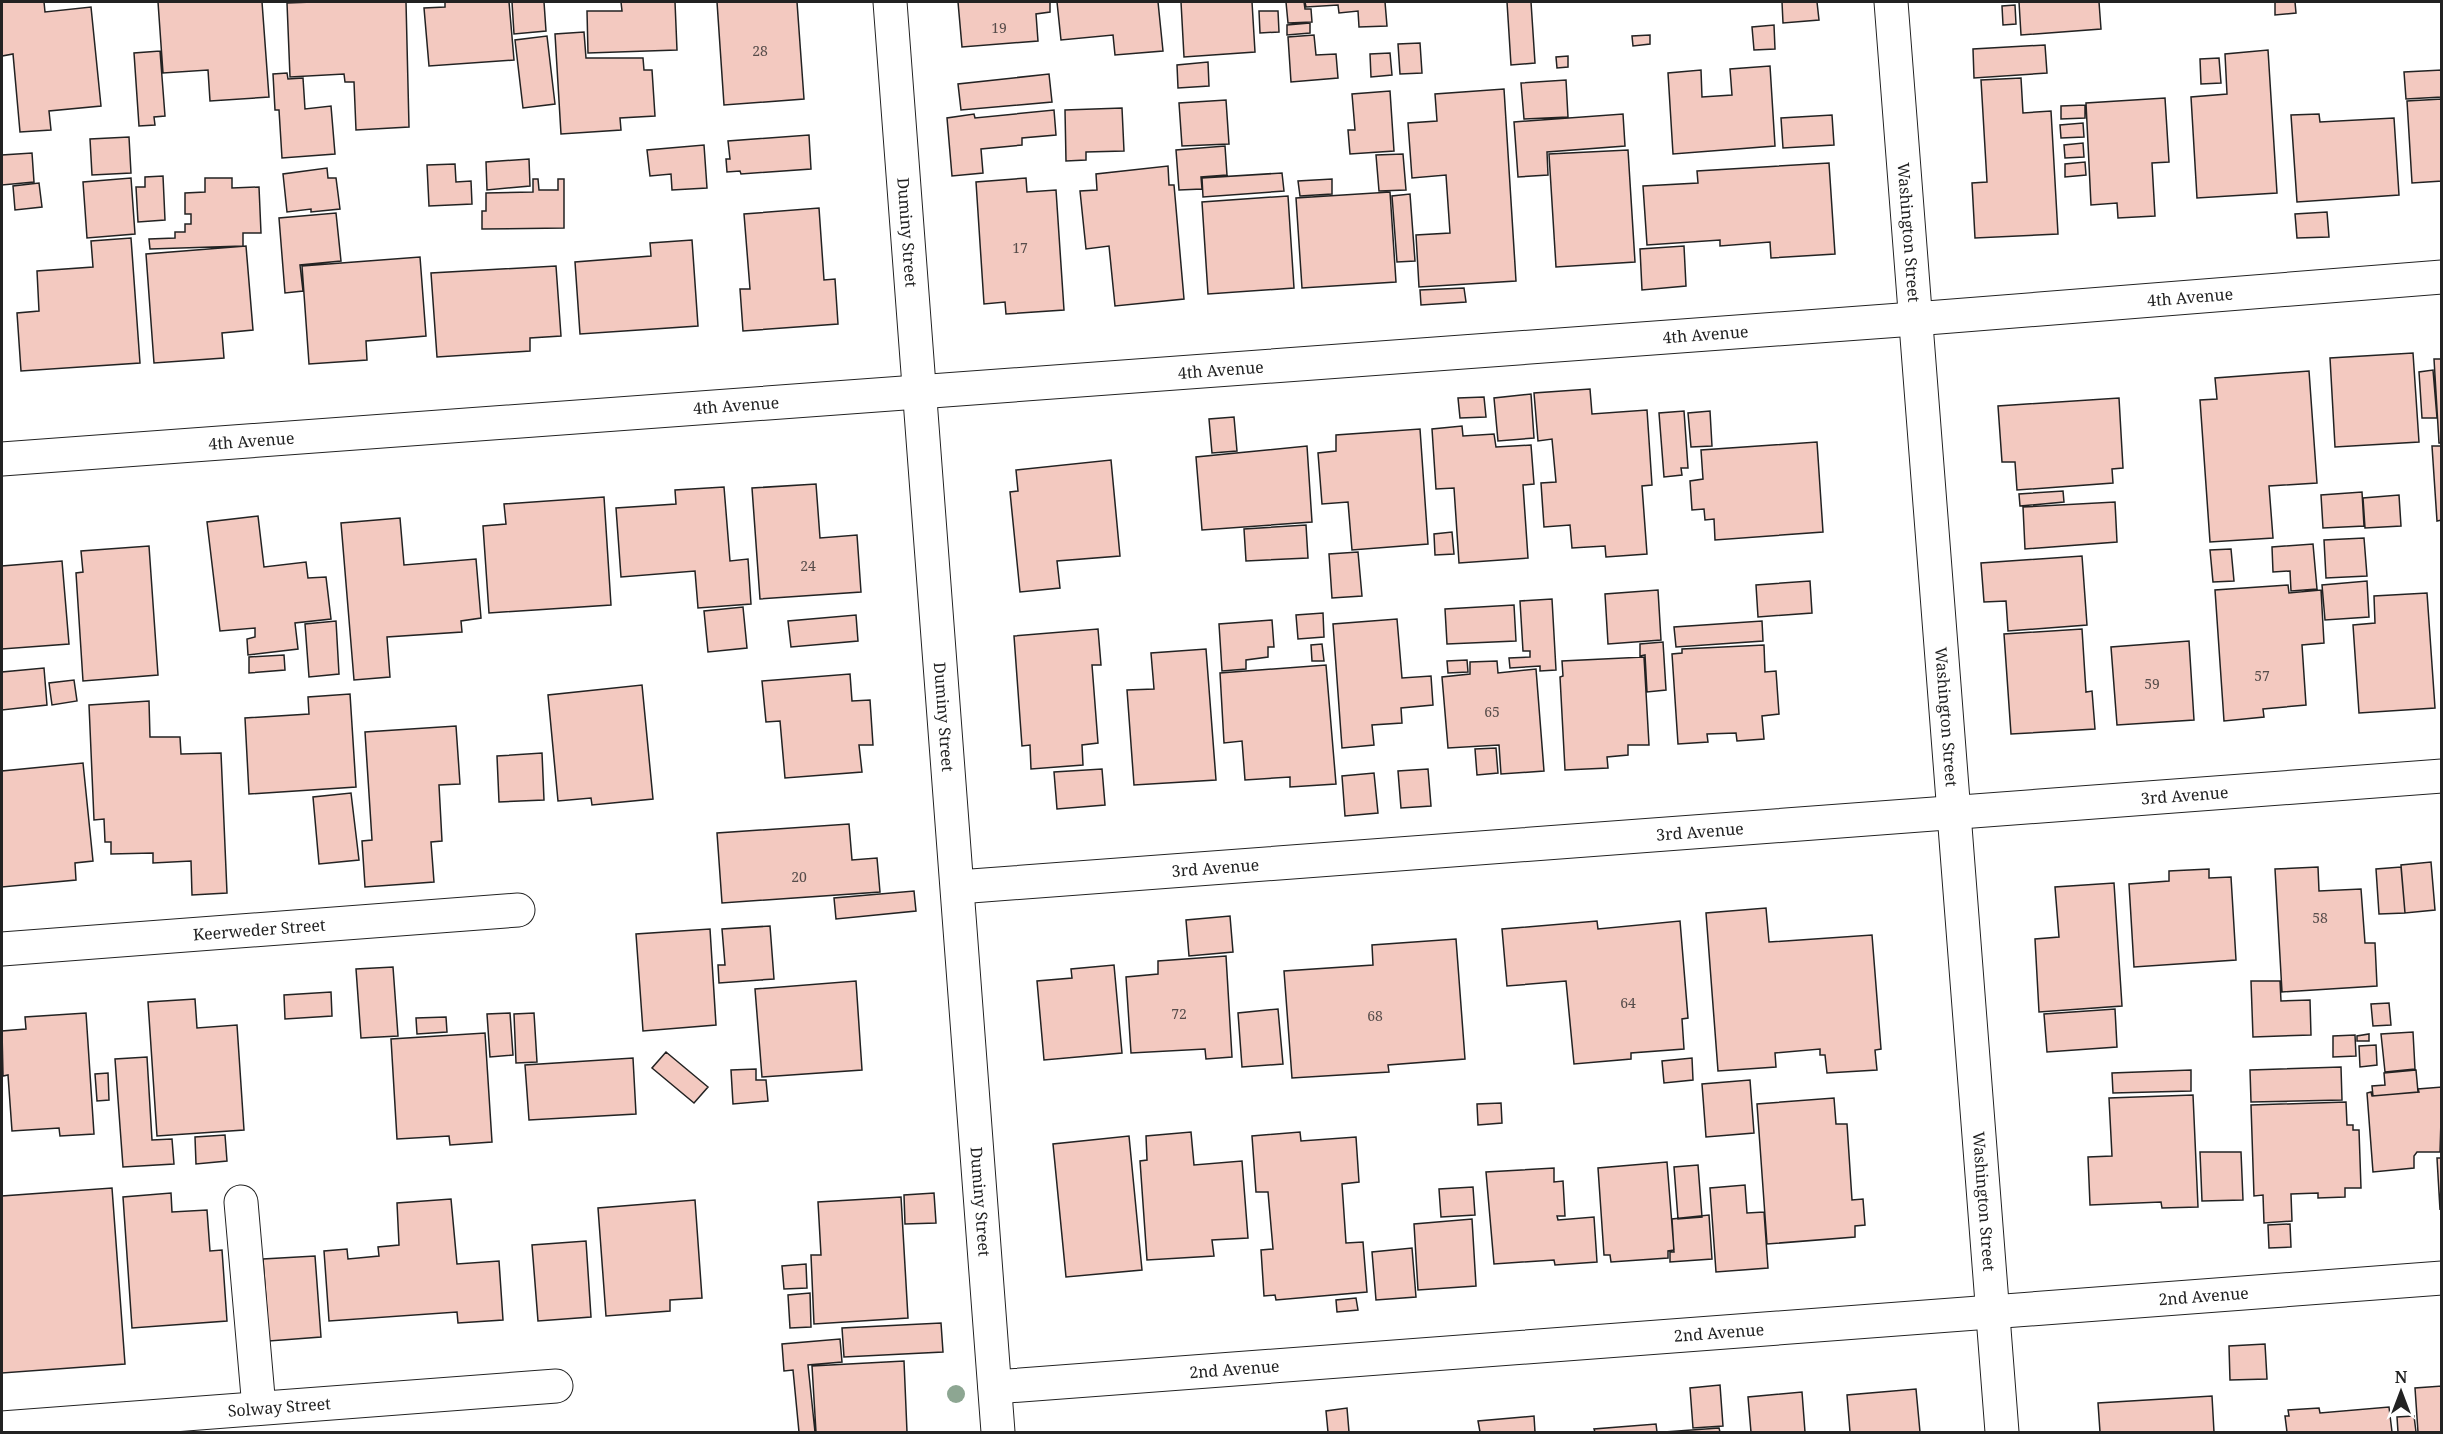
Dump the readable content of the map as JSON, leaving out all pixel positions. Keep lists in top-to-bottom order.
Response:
{
  "streets": {
    "street": [
      "Duminy Street",
      "Washington Street",
      "4th Avenue",
      "3rd Avenue",
      "Keerweder Street",
      "2nd Avenue",
      "Solway Street"
    ]
  },
  "crossings": [
    ["Duminy Street", "4th Avenue"],
    ["Duminy Street", "3rd Avenue"],
    ["Duminy Street", "2nd Avenue"],
    ["Washington Street", "4th Avenue"],
    ["Washington Street", "3rd Avenue"],
    ["Washington Street", "2nd Avenue"]
  ],
  "house_numbers": [
    "19",
    "28",
    "17",
    "24",
    "57",
    "59",
    "65",
    "20",
    "58",
    "64",
    "72",
    "68"
  ],
  "north": "top"
}
